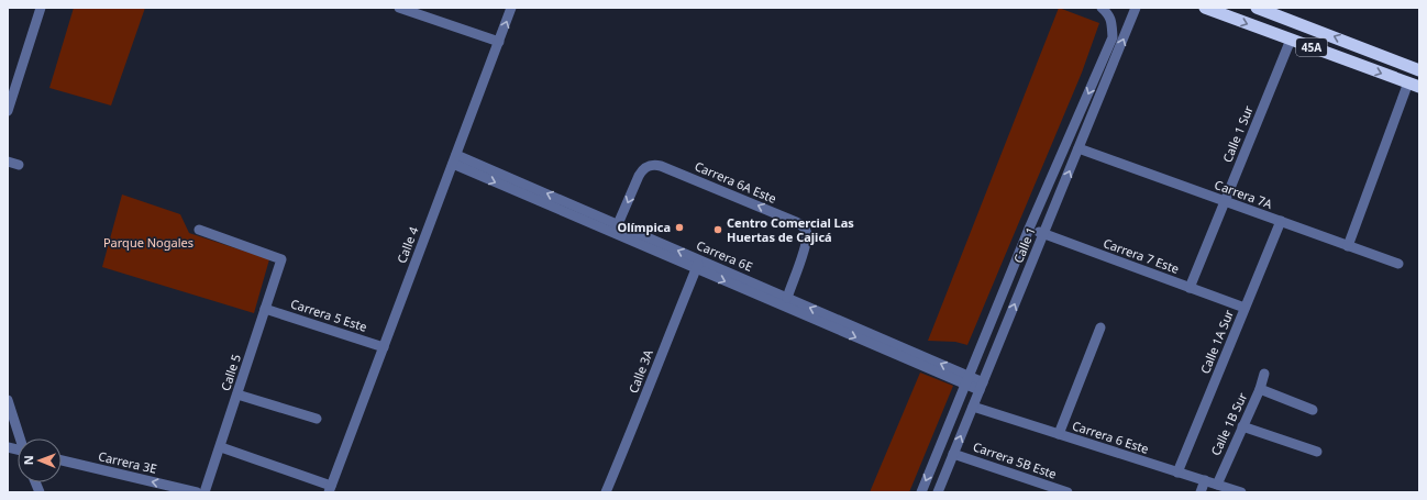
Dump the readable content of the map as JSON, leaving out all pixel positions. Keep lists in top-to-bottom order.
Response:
{
  "streets": {
    "highway": ["45A"],
    "street": [
      "Calle 1 Sur",
      "Carrera 6A Este",
      "Carrera 7A",
      "Calle 4",
      "Calle 1",
      "Carrera 6E",
      "Carrera 7 Este",
      "Carrera 5 Este",
      "Calle 1A Sur",
      "Calle 3A",
      "Calle 5",
      "Calle 1B Sur",
      "Carrera 6 Este",
      "Carrera 5B Este",
      "Carrera 3E"
    ]
  },
  "crossings": [
    ["45A", "Calle 1 Sur"],
    ["Calle 1 Sur", "Carrera 7A"],
    ["Calle 1 Sur", "Carrera 7 Este"],
    ["Carrera 6A Este", "Carrera 6E"],
    ["Carrera 7A", "Calle 1"],
    ["Carrera 7A", "Calle 1A Sur"],
    ["Calle 4", "Carrera 6E"],
    ["Calle 4", "Carrera 5 Este"],
    ["Calle 1", "Carrera 6E"],
    ["Calle 1", "Carrera 7 Este"],
    ["Calle 1", "Carrera 6 Este"],
    ["Calle 1", "Carrera 5B Este"],
    ["Carrera 6E", "Calle 3A"],
    ["Carrera 7 Este", "Calle 1A Sur"],
    ["Carrera 5 Este", "Calle 5"],
    ["Calle 1A Sur", "Carrera 6 Este"],
    ["Calle 1B Sur", "Carrera 6 Este"]
  ],
  "one_way": ["Carrera 3E"],
  "parks": ["Parque Nogales"],
  "places": ["Olímpica", "Centro Comercial Las Huertas de Cajicá"],
  "north": "left"
}
